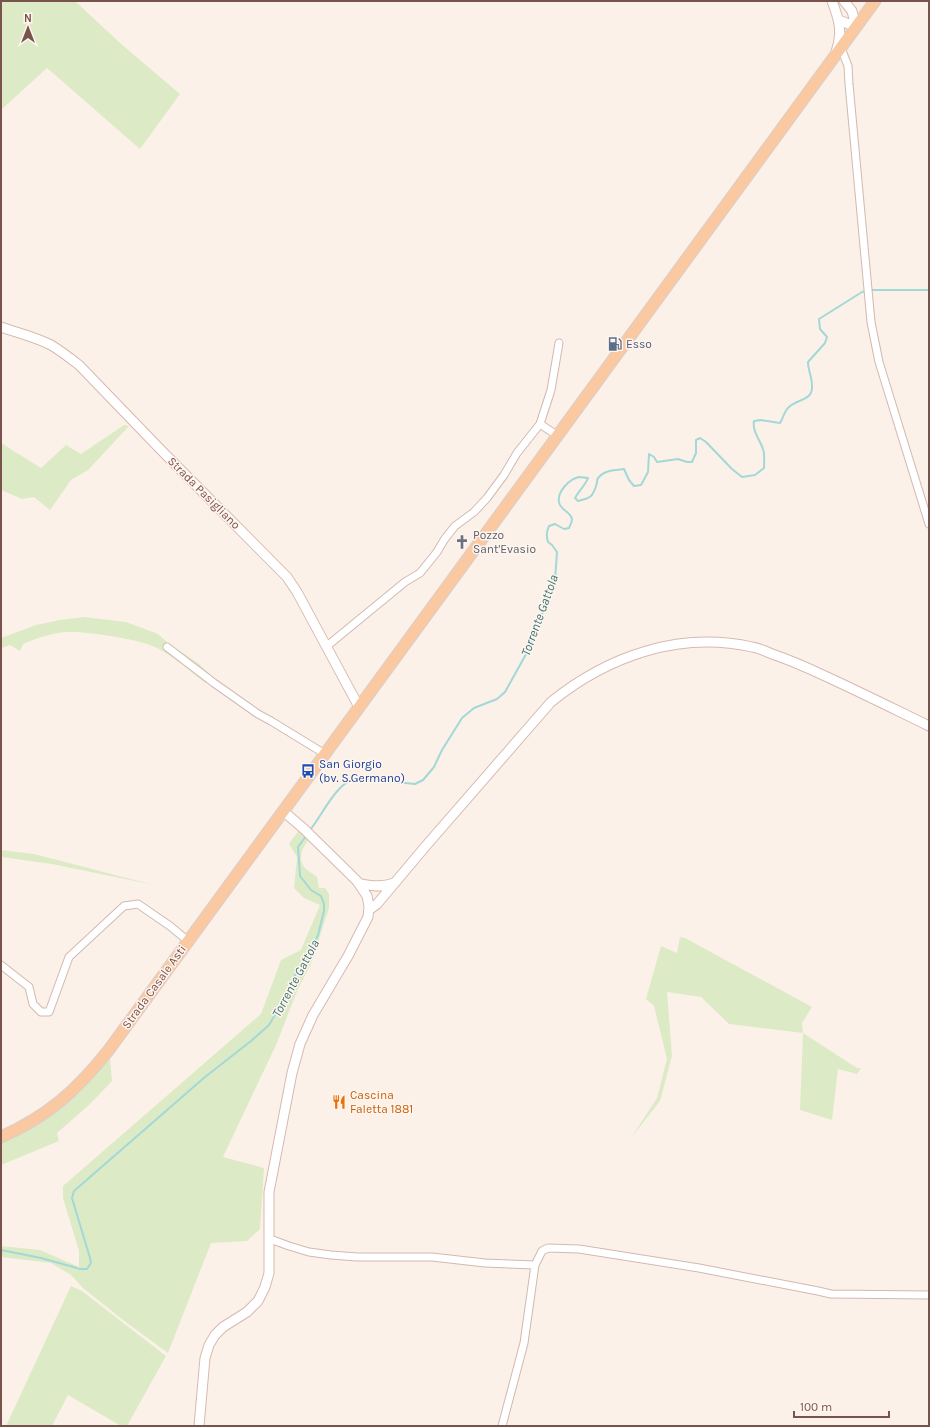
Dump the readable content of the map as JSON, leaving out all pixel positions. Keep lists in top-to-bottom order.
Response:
{
  "streets": {
    "main road": ["Strada Casale Asti"],
    "street": ["Strada Pasigliano"]
  },
  "crossings": [
    ["Strada Pasigliano", "Strada Casale Asti"]
  ],
  "water": ["Torrente Gattola"],
  "places": {
    "fuel station": ["Esso"],
    "church": ["Pozzo Sant'Evasio"],
    "bus stop": ["San Giorgio (bv. S.Germano)"],
    "restaurant": ["Cascina Faletta 1881"]
  },
  "scale_bar": "100 m",
  "north": "top"
}
